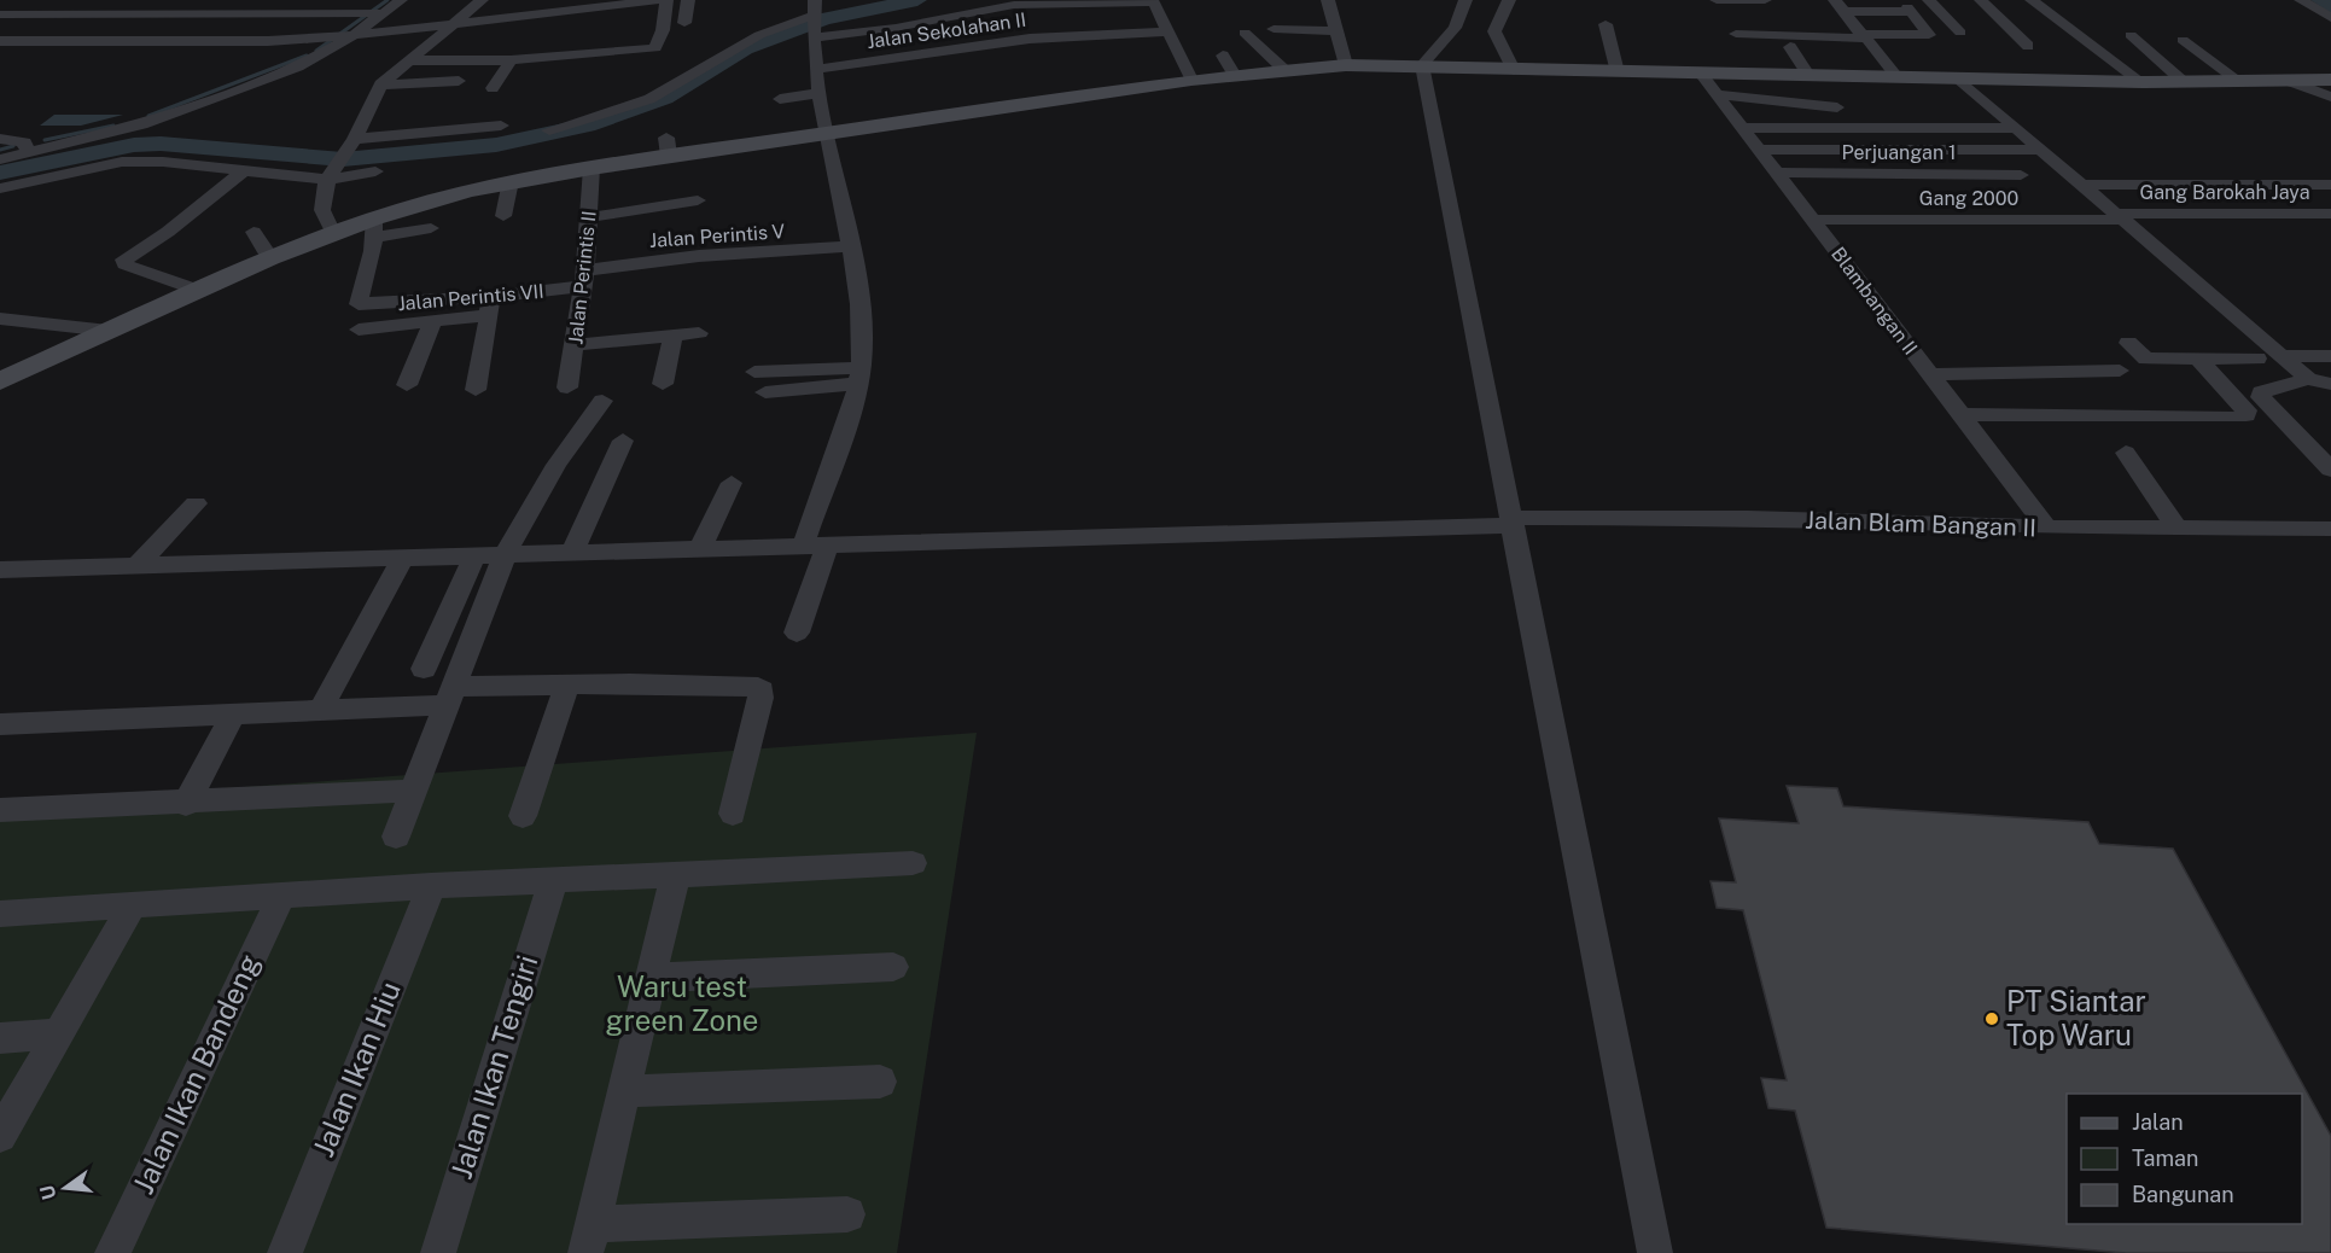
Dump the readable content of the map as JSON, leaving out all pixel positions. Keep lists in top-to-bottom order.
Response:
{
  "streets": {
    "street": [
      "Jalan Sekolahan II",
      "Perjuangan 1",
      "Gang Barokah Jaya",
      "Gang 2000",
      "Jalan Perintis V",
      "Jalan Perintis II",
      "Jalan Perintis VII",
      "Blambangan II",
      "Jalan Blam Bangan II",
      "Jalan Ikan Tengiri",
      "Jalan Ikan Hiu",
      "Jalan Ikan Bandeng"
    ]
  },
  "crossings": [
    ["Perjuangan 1", "Blambangan II"],
    ["Gang Barokah Jaya", "Gang 2000"],
    ["Gang 2000", "Blambangan II"],
    ["Jalan Perintis V", "Jalan Perintis II"],
    ["Jalan Perintis V", "Jalan Perintis VII"],
    ["Jalan Perintis II", "Jalan Perintis VII"],
    ["Blambangan II", "Jalan Blam Bangan II"]
  ],
  "parks": ["Waru test green Zone"],
  "places": ["PT Siantar Top Waru"],
  "legend": ["Jalan", "Taman", "Bangunan"],
  "north": "left"
}
